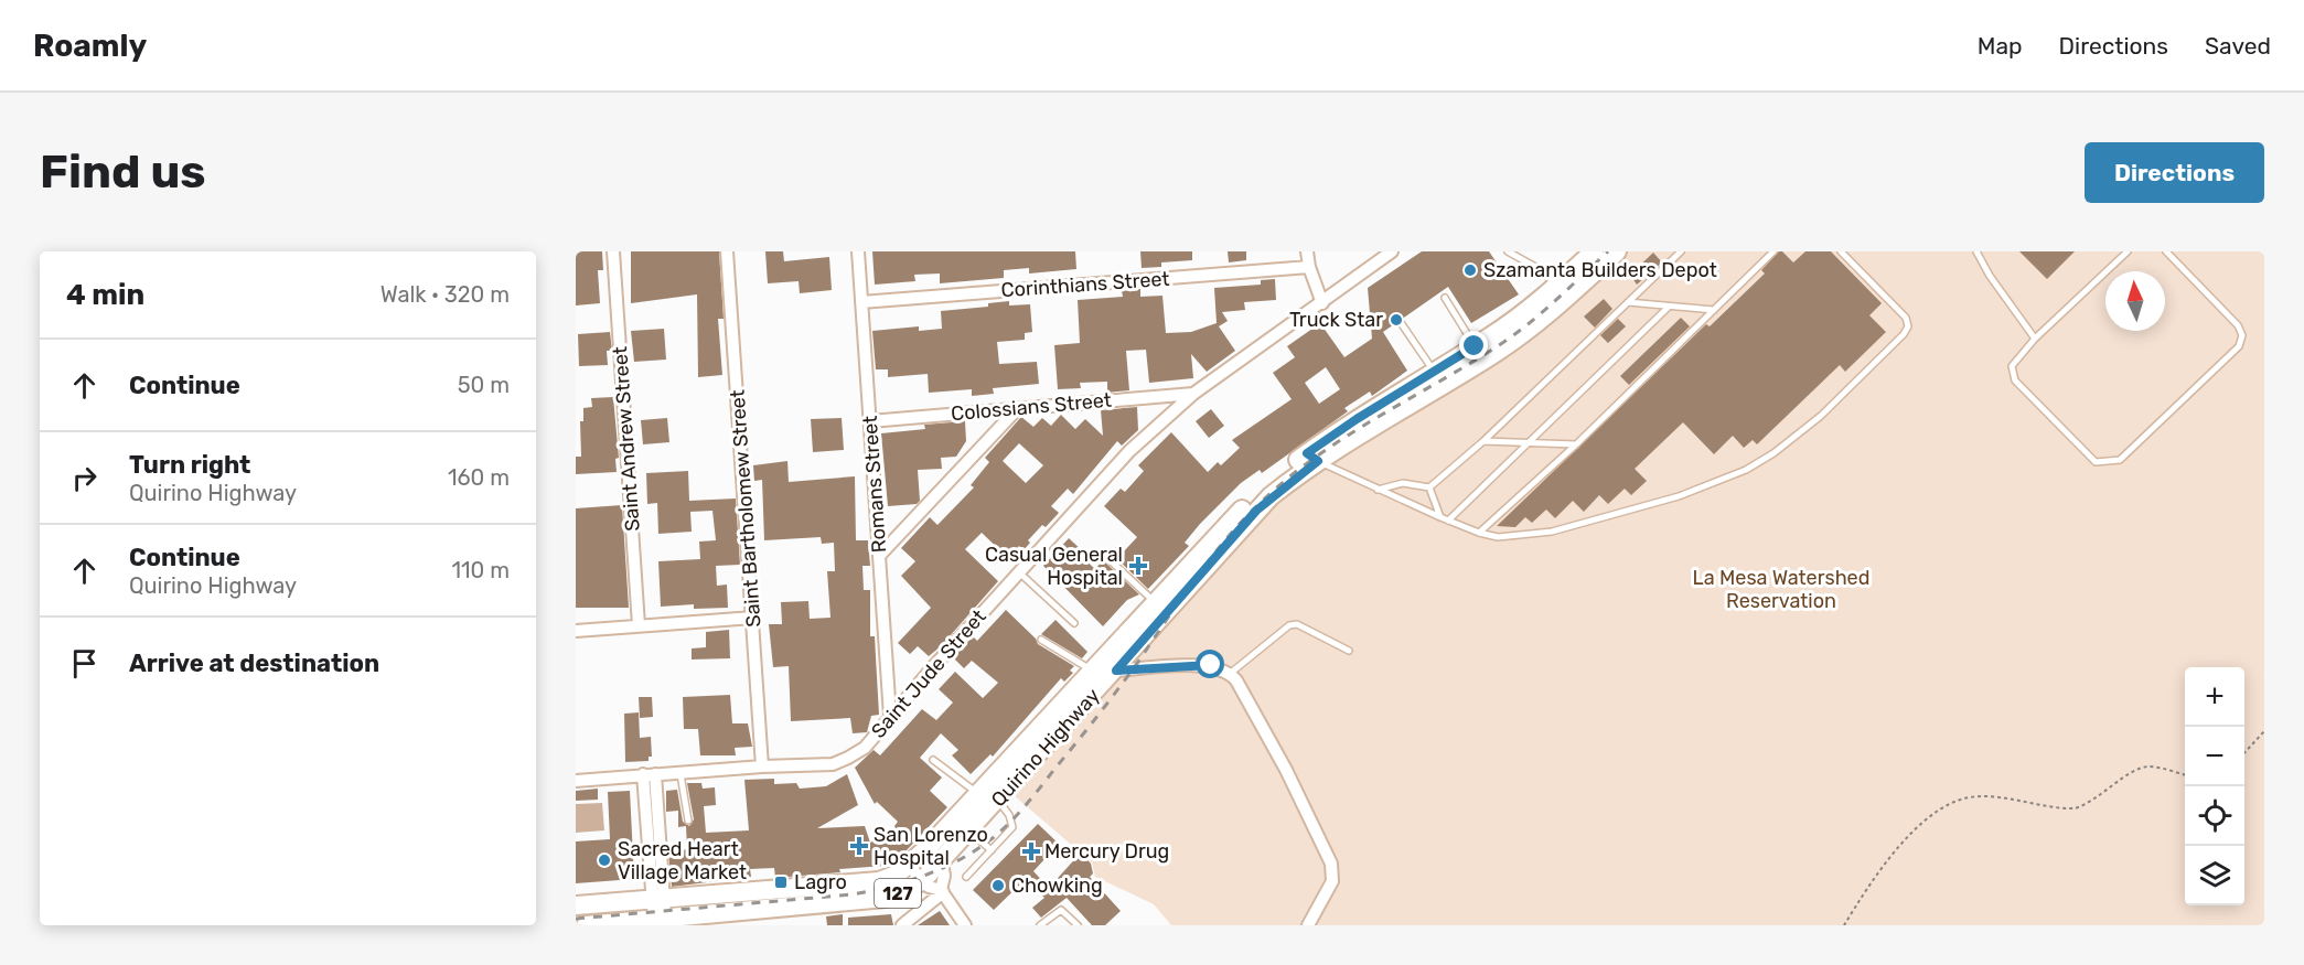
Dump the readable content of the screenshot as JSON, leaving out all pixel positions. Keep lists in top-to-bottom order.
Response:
{
  "streets": {
    "main road": ["Quirino Highway", "127"],
    "street": [
      "Corinthians Street",
      "Colossians Street",
      "Saint Andrew Street",
      "Romans Street",
      "Saint Bartholomew Street",
      "Saint Jude Street"
    ]
  },
  "crossings": [
    ["Corinthians Street", "Romans Street"],
    ["Colossians Street", "Romans Street"],
    ["Colossians Street", "Saint Jude Street"],
    ["Romans Street", "Saint Jude Street"],
    ["Saint Bartholomew Street", "Saint Jude Street"]
  ],
  "parks": ["La Mesa Watershed Reservation"],
  "places": {
    "other": [
      "Szamanta Builders Depot",
      "Truck Star",
      "Sacred Heart Village Market",
      "Chowking"
    ],
    "health": ["Casual General Hospital", "San Lorenzo Hospital", "Mercury Drug"],
    "transit": ["Lagro"]
  },
  "north": "top",
  "page": {
    "header": "Roamly",
    "nav": ["Map", "Directions", "Saved"],
    "buttons": "Directions",
    "title": "Find us",
    "heading": ["4 min", "Walk · 320 m"],
    "list": [
      ["Continue", "50 m"],
      ["Turn right", "Quirino Highway", "160 m"],
      ["Continue", "Quirino Highway", "110 m"],
      "Arrive at destination"
    ],
    "map_buttons": ["+", "−"]
  }
}
